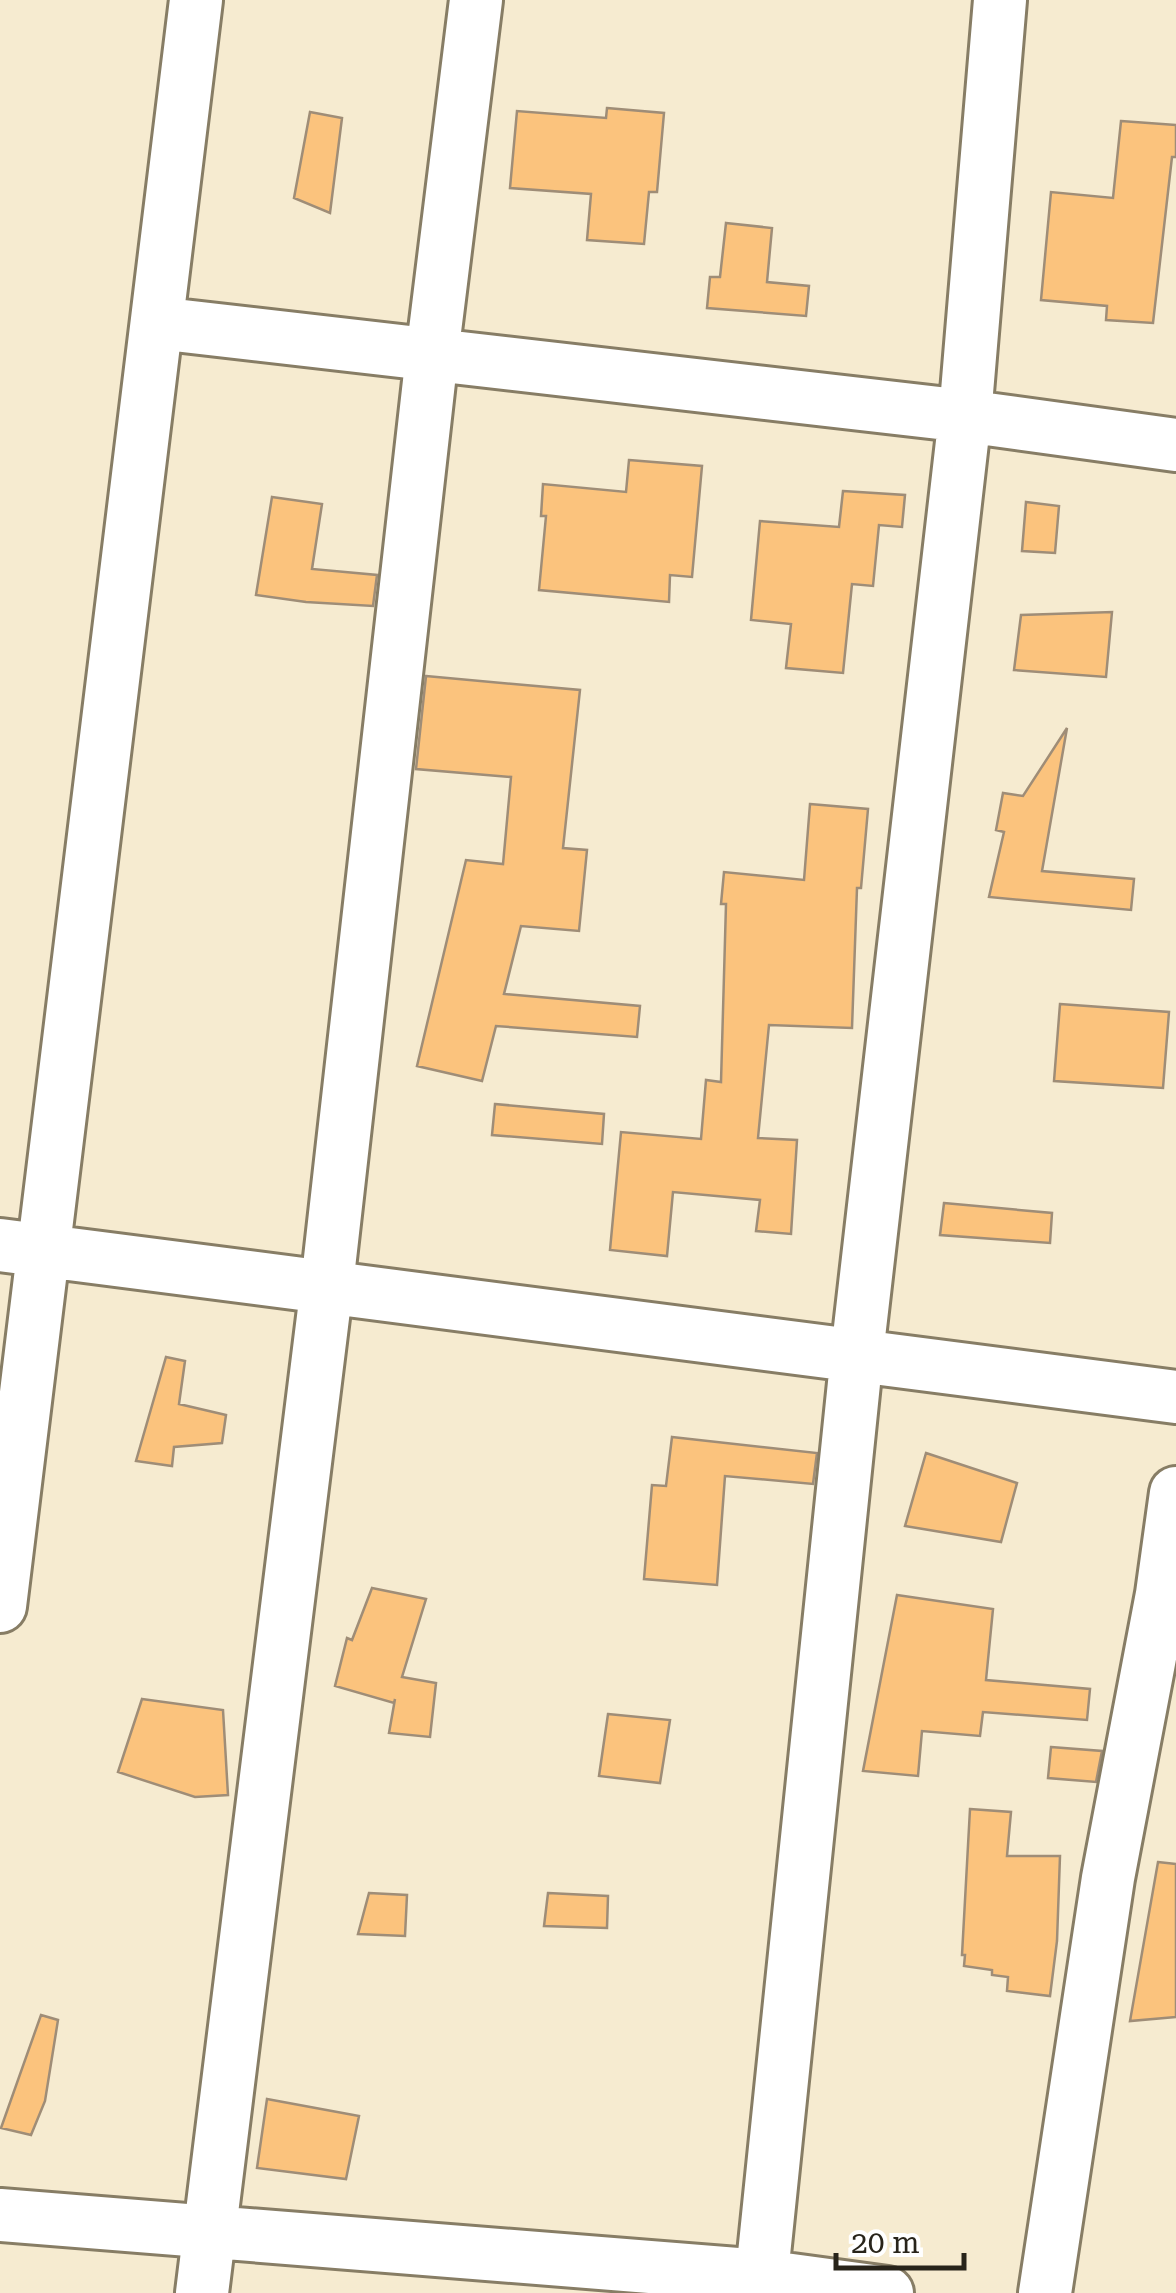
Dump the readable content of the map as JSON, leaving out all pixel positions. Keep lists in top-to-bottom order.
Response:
{
  "scale_bar": "20 m"
}
